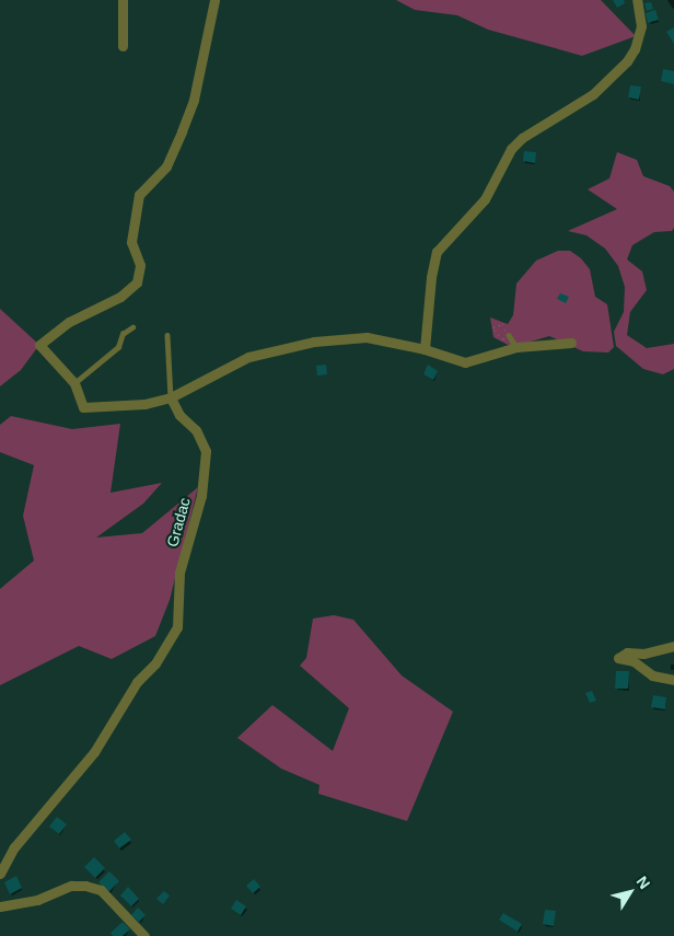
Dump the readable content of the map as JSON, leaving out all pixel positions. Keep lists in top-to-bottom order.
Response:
{
  "streets": {
    "street": ["Gradac"]
  },
  "north": "top right"
}
